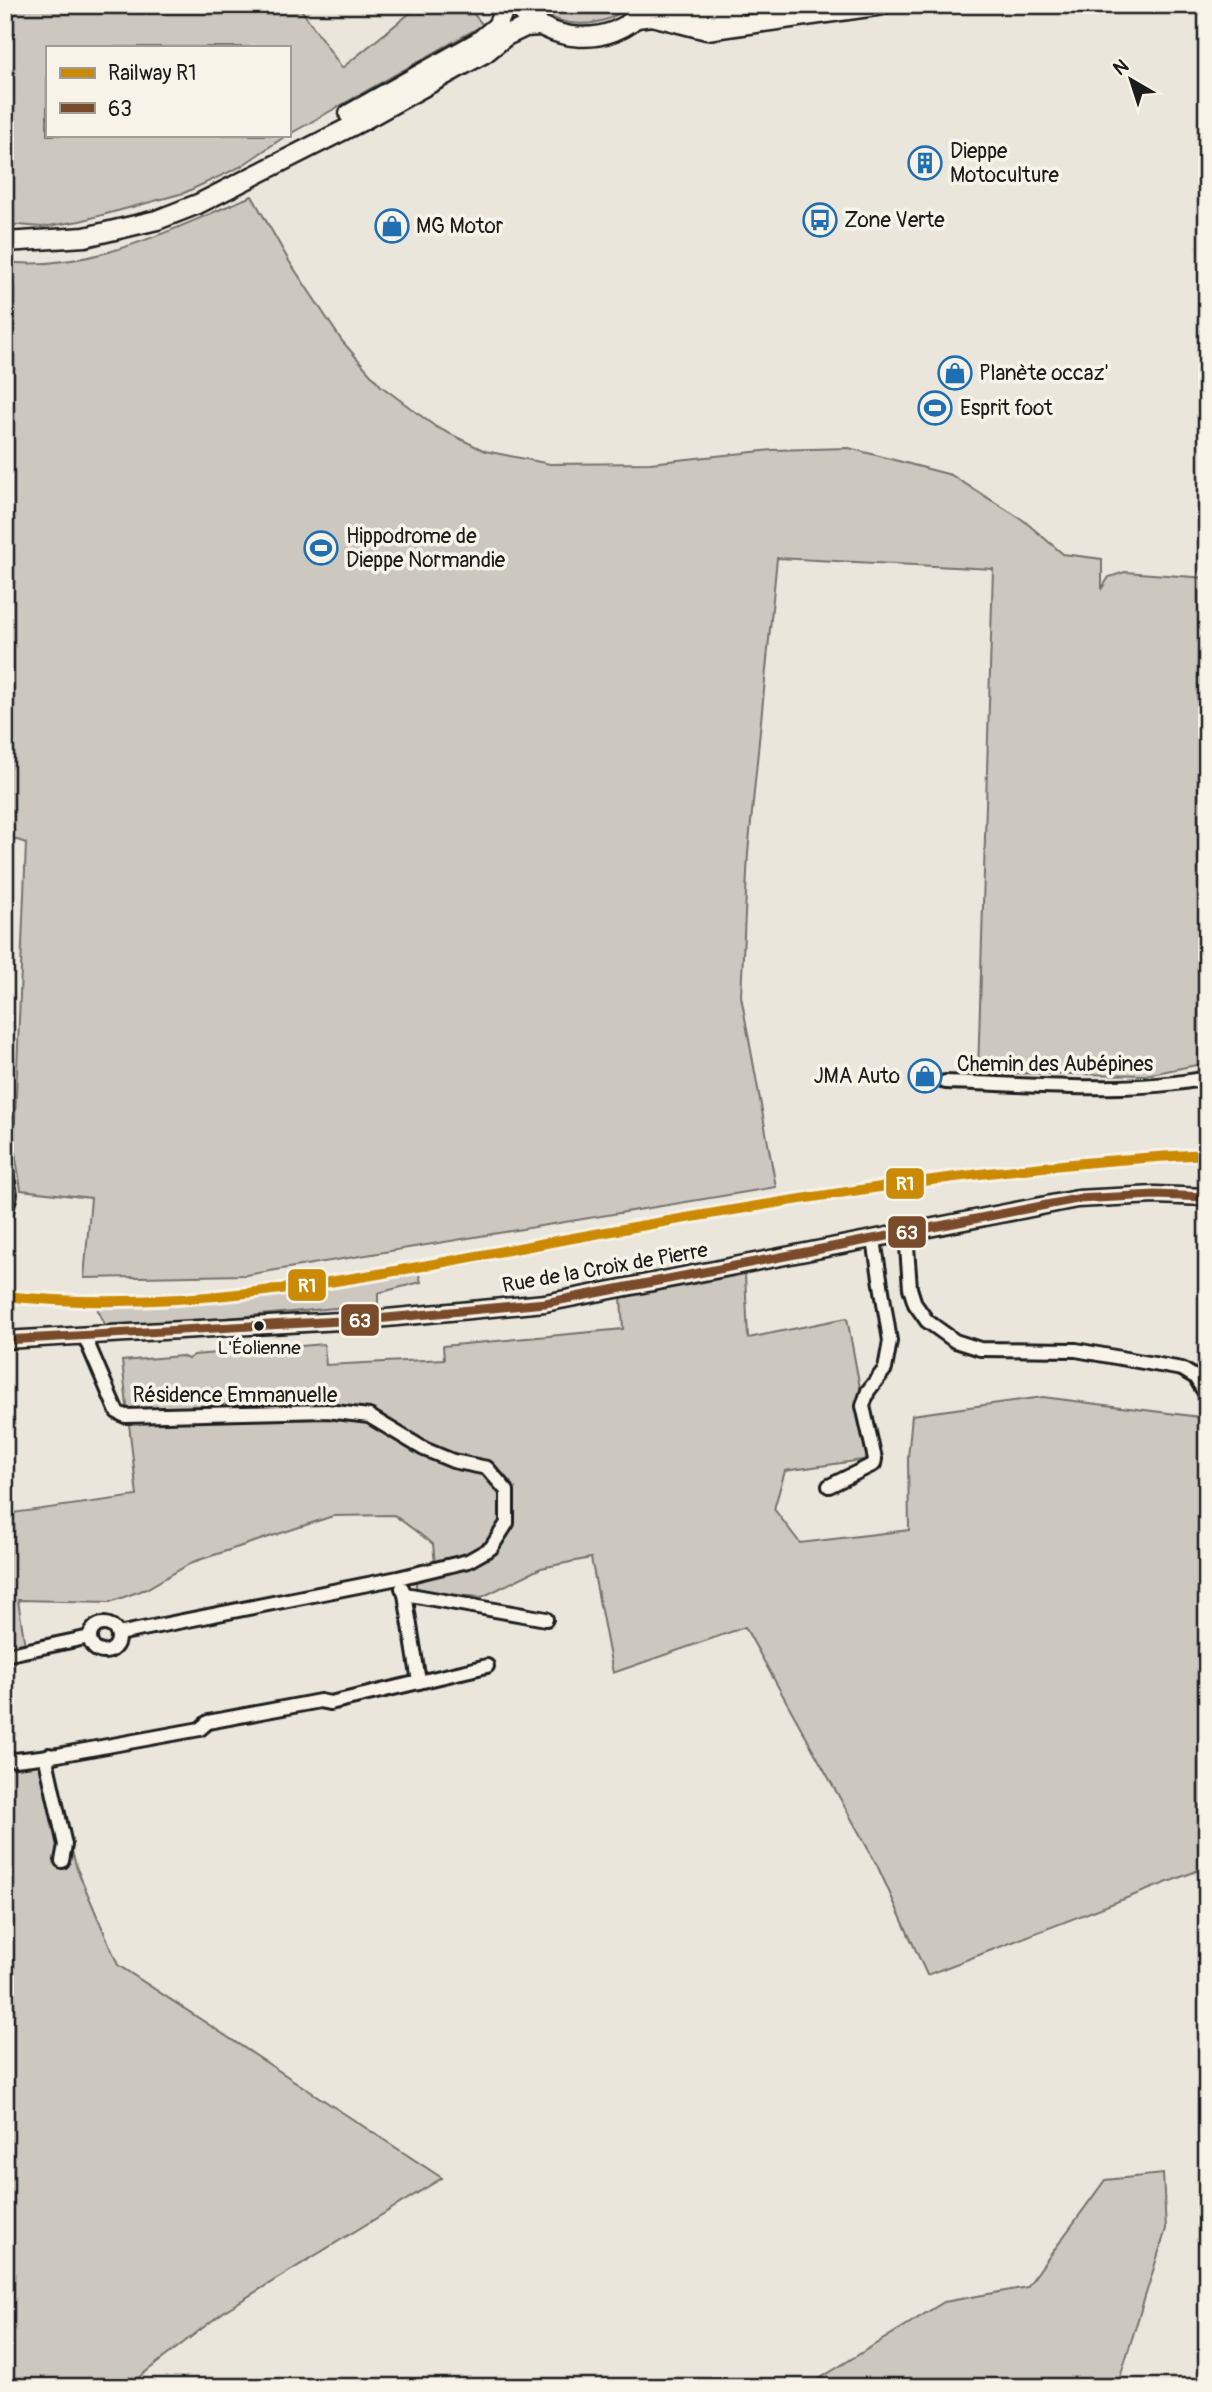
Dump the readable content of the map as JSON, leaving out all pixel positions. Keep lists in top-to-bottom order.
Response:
{
  "streets": {
    "main road": ["Rue de la Croix de Pierre"],
    "street": ["Chemin des Aubépines", "Résidence Emmanuelle"]
  },
  "crossings": [
    ["Rue de la Croix de Pierre", "Résidence Emmanuelle"]
  ],
  "places": {
    "building": ["Dieppe Motoculture"],
    "bus stop": ["Zone Verte"],
    "shop": ["MG Motor", "Planète occaz'", "JMA Auto"],
    "sports": ["Esprit foot", "Hippodrome de Dieppe Normandie"],
    "other": ["L'Éolienne"]
  },
  "lines": ["rail line R1", "transit line 63"],
  "legend": ["Railway R1", "63"],
  "north": "top left"
}
